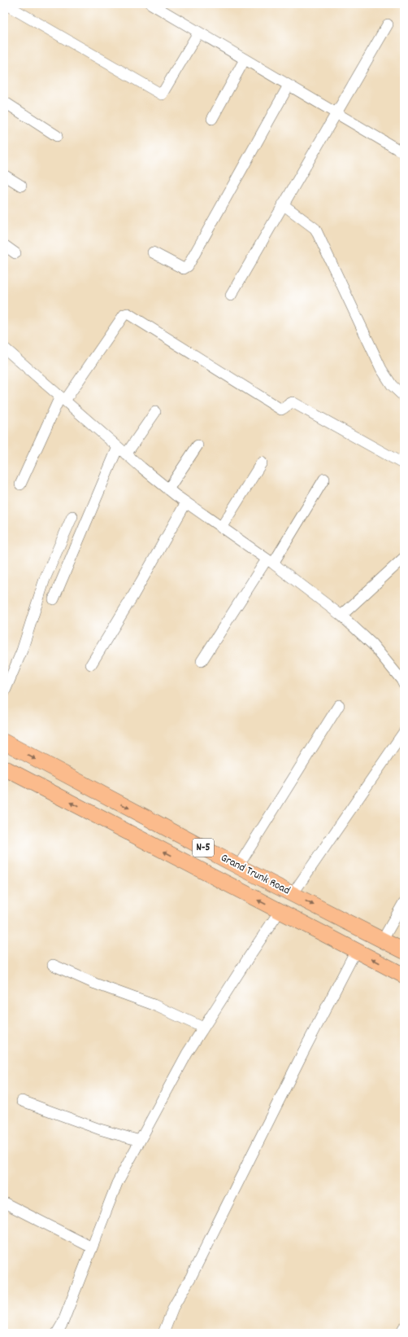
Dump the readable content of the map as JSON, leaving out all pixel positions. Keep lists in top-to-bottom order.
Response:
{
  "streets": {
    "highway": ["N-5", "Grand Trunk Road"]
  }
}
